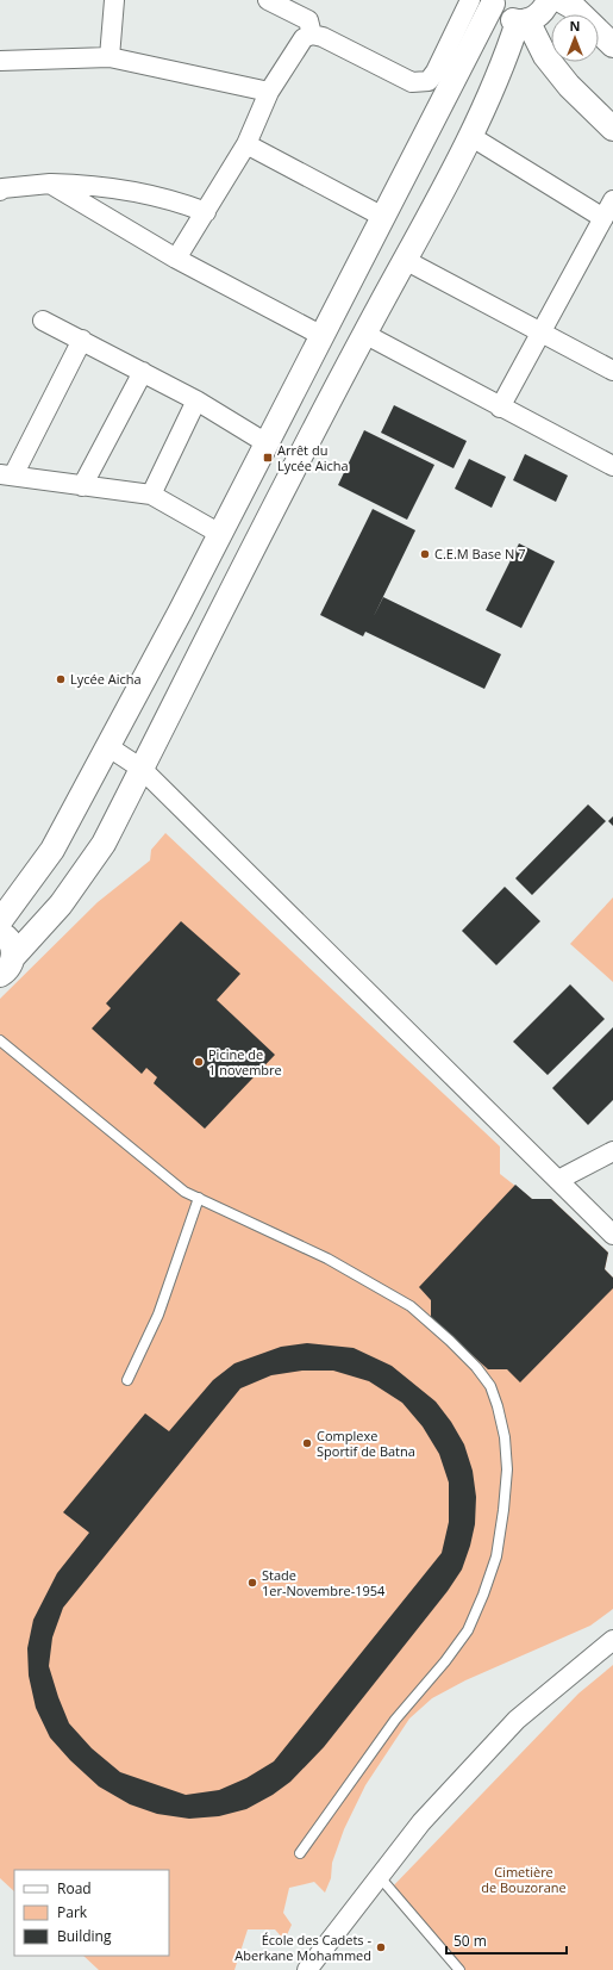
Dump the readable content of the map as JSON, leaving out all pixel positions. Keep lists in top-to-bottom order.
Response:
{
  "parks": ["Cimetière de Bouzorane"],
  "places": {
    "transit": ["Arrêt du Lycée Aicha"],
    "other": [
      "C.E.M Base N 7",
      "Lycée Aicha",
      "Picine de 1 novembre",
      "Complexe Sportif de Batna",
      "Stade 1er-Novembre-1954",
      "École des Cadets - Aberkane Mohammed"
    ]
  },
  "legend": ["Road", "Park", "Building"],
  "scale_bar": "50 m",
  "north": "top"
}
